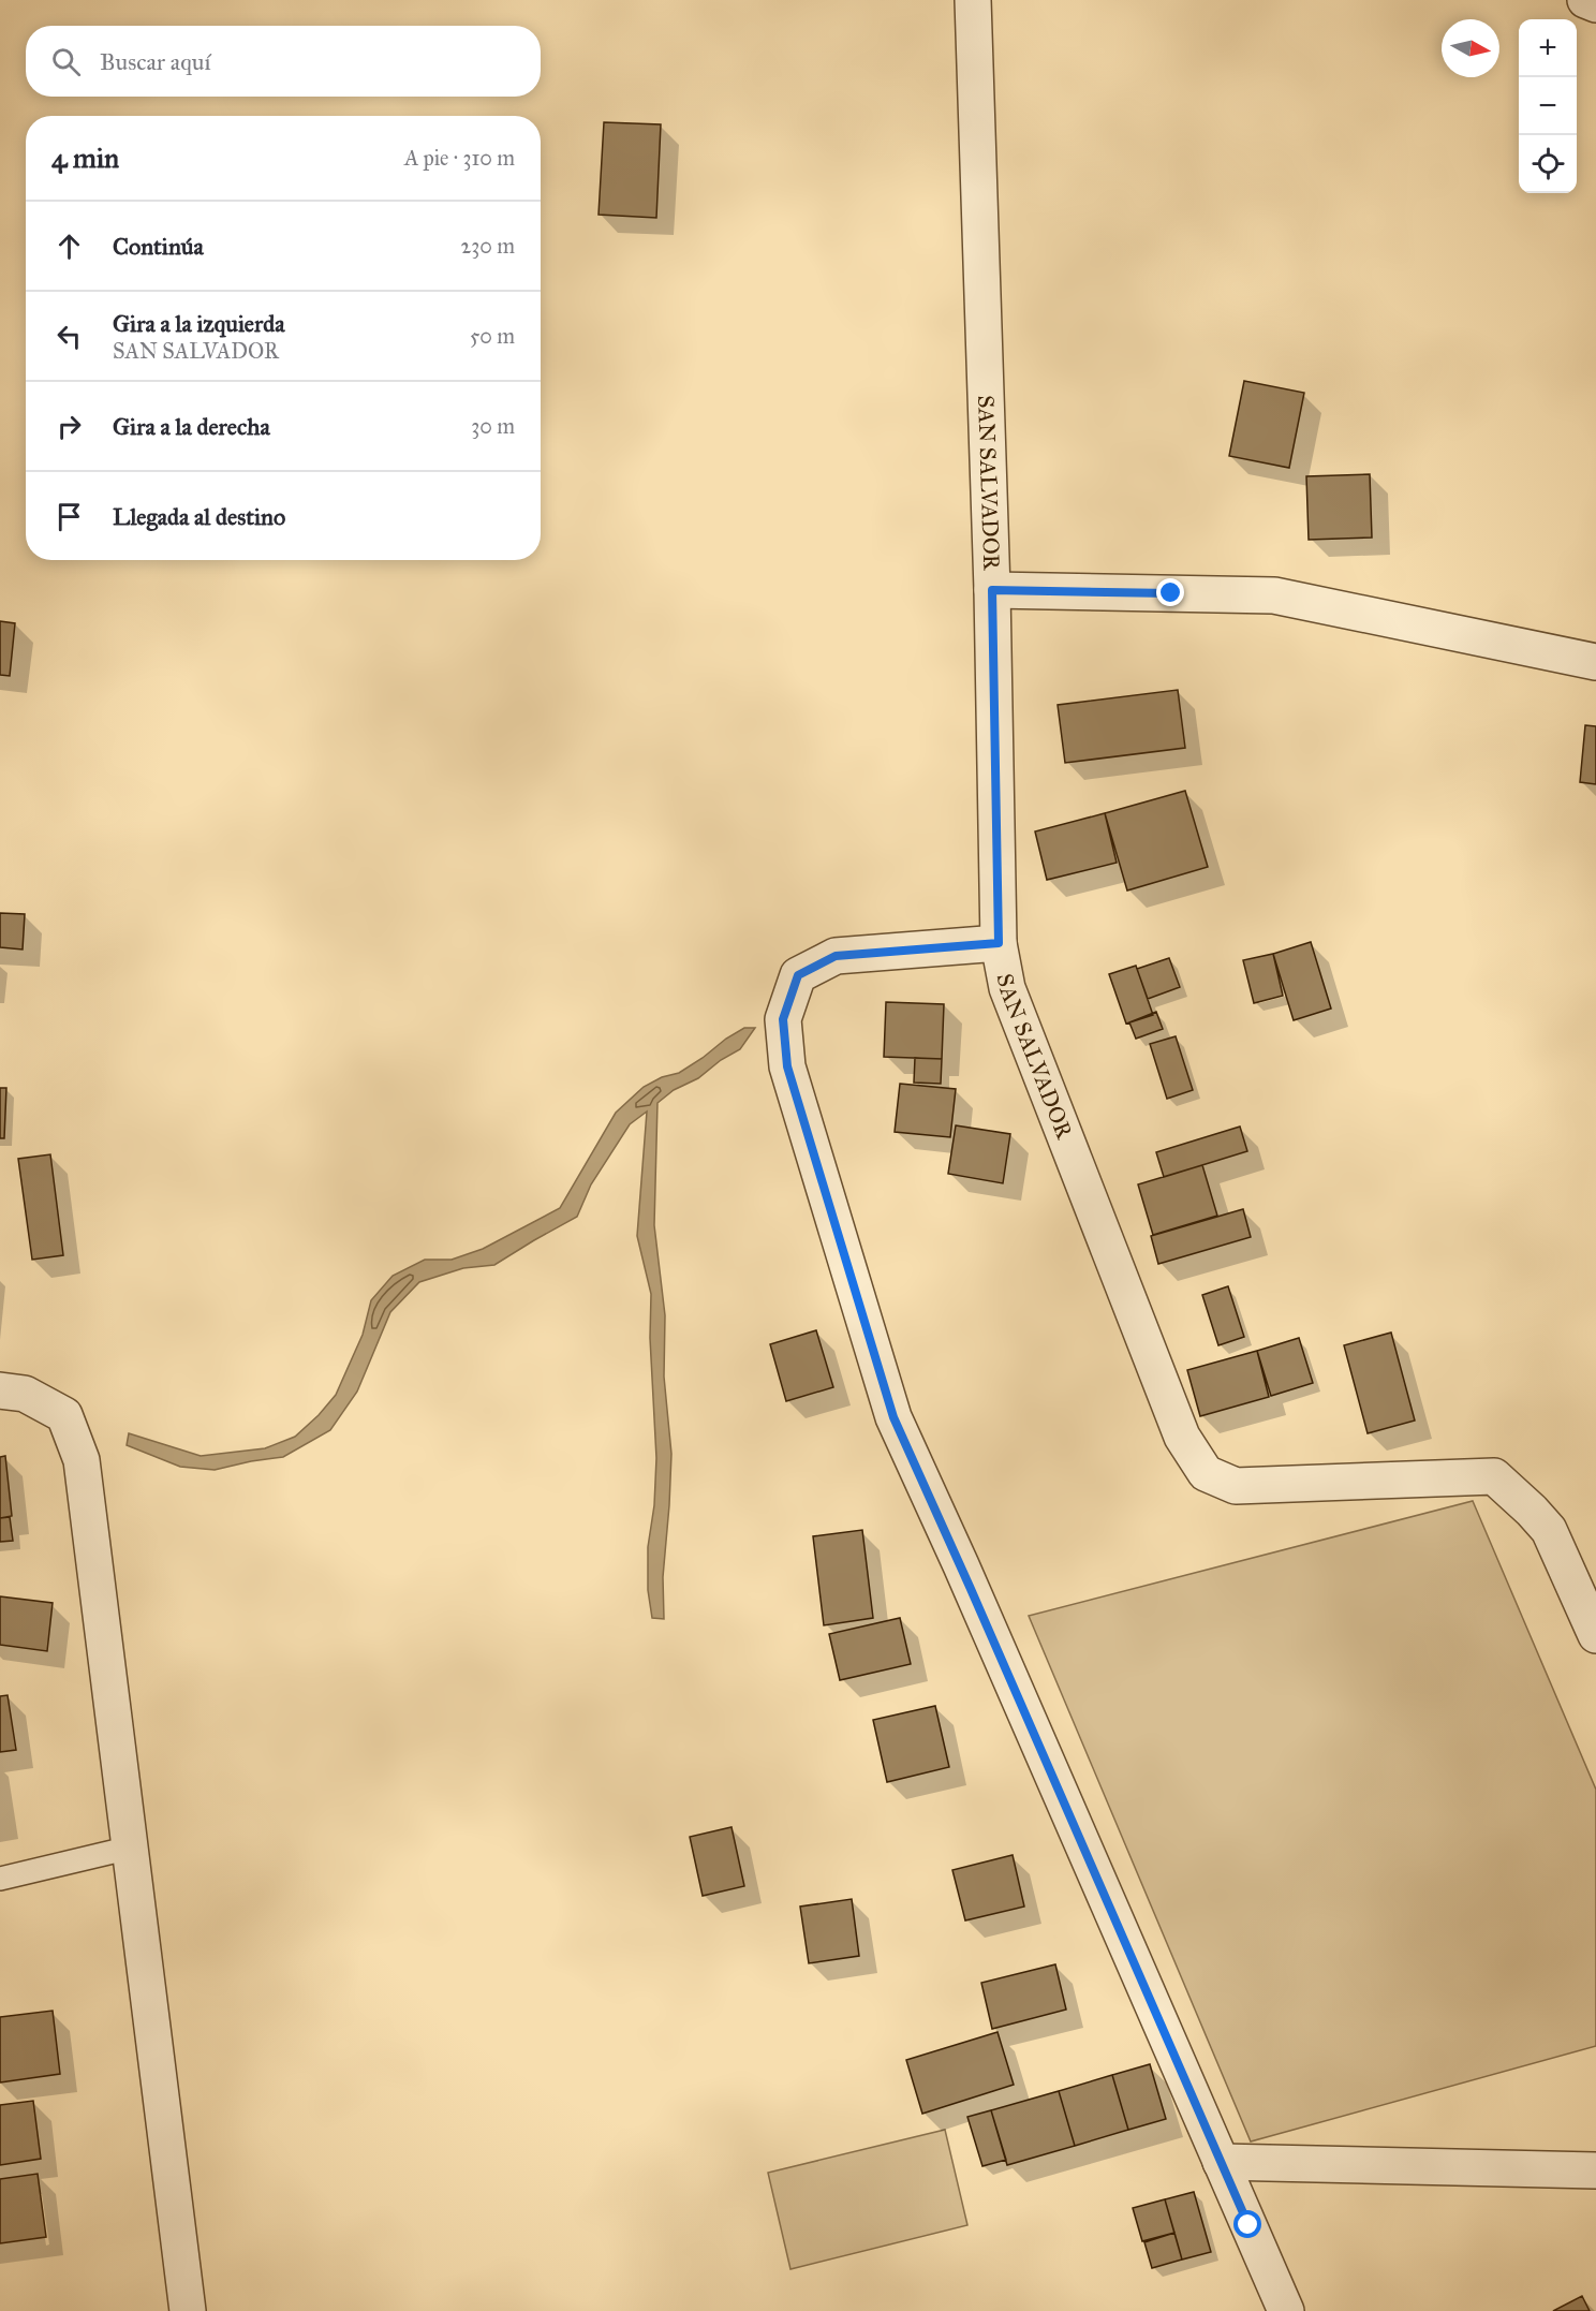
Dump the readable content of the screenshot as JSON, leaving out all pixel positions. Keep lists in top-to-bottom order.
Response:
{
  "streets": {
    "street": ["SAN SALVADOR"]
  },
  "north": "right",
  "page": {
    "map_buttons": ["+", "−"],
    "search": "Buscar aquí",
    "heading": ["4 min", "A pie · 310 m"],
    "list": [
      ["Continúa", "230 m"],
      ["Gira a la izquierda", "SAN SALVADOR", "50 m"],
      ["Gira a la derecha", "30 m"],
      "Llegada al destino"
    ]
  }
}
